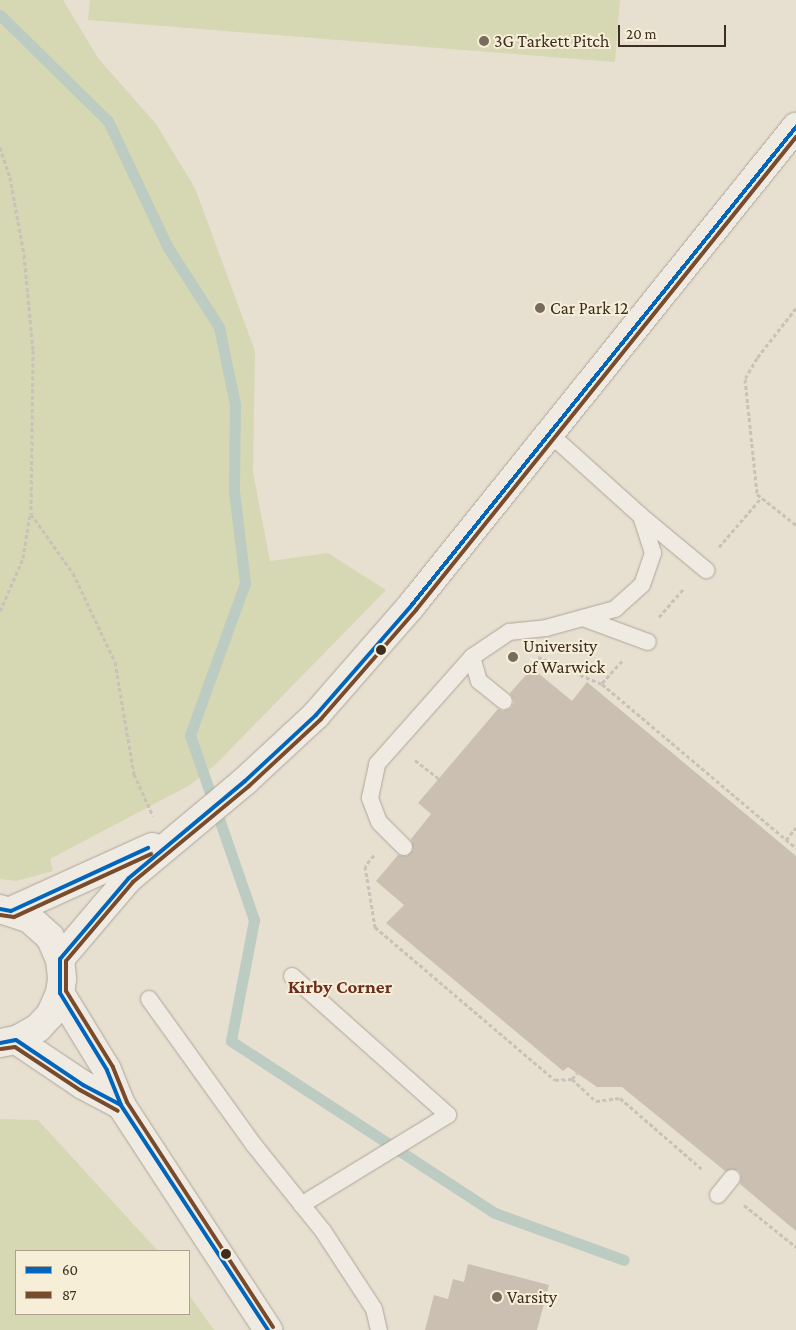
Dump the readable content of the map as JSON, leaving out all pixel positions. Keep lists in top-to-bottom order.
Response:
{
  "districts": ["Kirby Corner"],
  "places": [
    "3G Tarkett Pitch",
    "Car Park 12",
    "University of Warwick",
    "Varsity"
  ],
  "lines": ["transit line 60", "transit line 87"],
  "legend": ["60", "87"],
  "scale_bar": "20 m"
}
